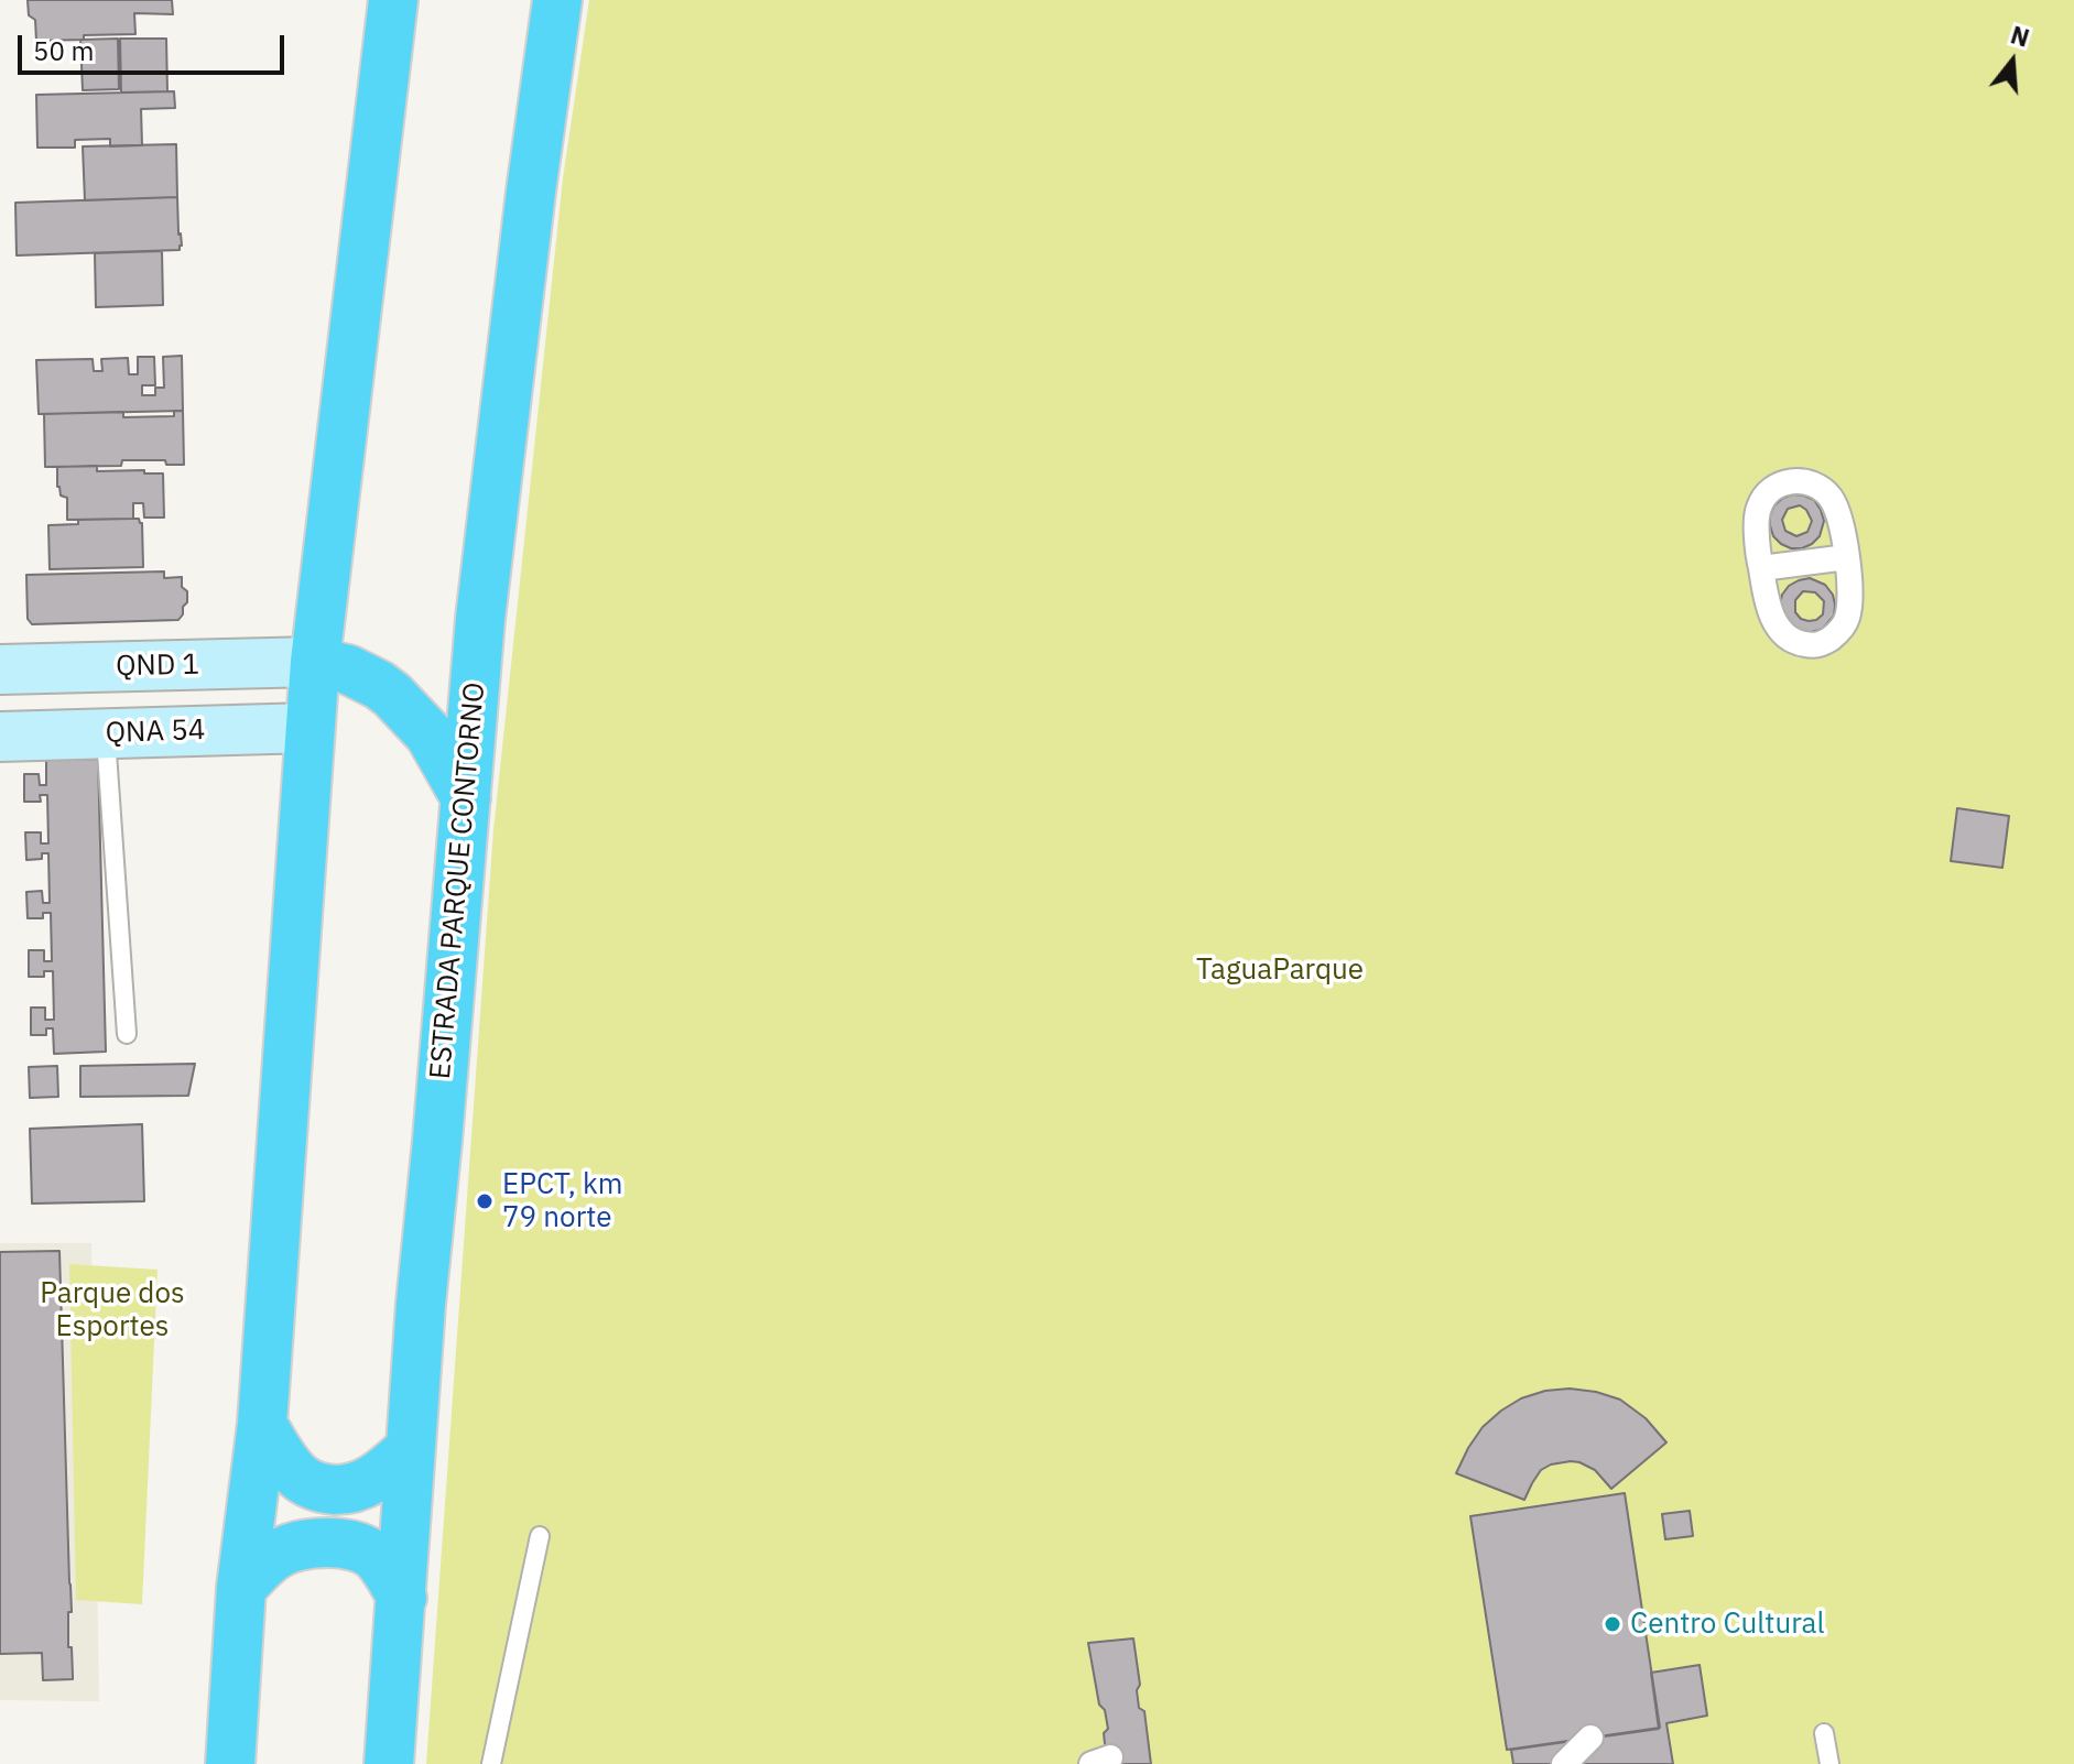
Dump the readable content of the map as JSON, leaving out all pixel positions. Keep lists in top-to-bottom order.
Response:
{
  "streets": {
    "highway": ["ESTRADA PARQUE CONTORNO"],
    "main road": ["QND 1", "QNA 54"]
  },
  "parks": ["TaguaParque", "Parque dos Esportes"],
  "places": ["EPCT, km 79 norte", "Centro Cultural"],
  "scale_bar": "50 m",
  "north": "top"
}
